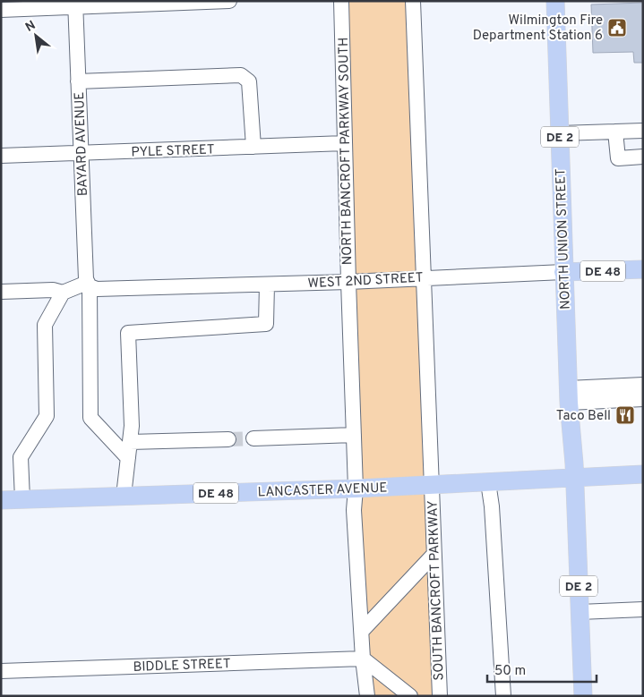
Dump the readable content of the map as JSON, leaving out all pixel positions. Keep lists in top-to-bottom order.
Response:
{
  "streets": {
    "main road": [
      "DE 2",
      "NORTH UNION STREET",
      "DE 48",
      "WEST 2ND STREET",
      "LANCASTER AVENUE"
    ],
    "street": [
      "BAYARD AVENUE",
      "PYLE STREET",
      "NORTH BANCROFT PARKWAY SOUTH",
      "SOUTH BANCROFT PARKWAY",
      "BIDDLE STREET"
    ]
  },
  "crossings": [
    ["DE 2", "NORTH UNION STREET"],
    ["DE 2", "LANCASTER AVENUE"],
    ["BAYARD AVENUE", "PYLE STREET"],
    ["BAYARD AVENUE", "WEST 2ND STREET"],
    ["PYLE STREET", "NORTH BANCROFT PARKWAY SOUTH"],
    ["NORTH BANCROFT PARKWAY SOUTH", "WEST 2ND STREET"],
    ["NORTH BANCROFT PARKWAY SOUTH", "LANCASTER AVENUE"],
    ["NORTH UNION STREET", "WEST 2ND STREET"],
    ["NORTH UNION STREET", "LANCASTER AVENUE"],
    ["LANCASTER AVENUE", "SOUTH BANCROFT PARKWAY"]
  ],
  "places": {
    "public building": ["Wilmington Fire Department Station 6"],
    "restaurant": ["Taco Bell"]
  },
  "scale_bar": "50 m",
  "north": "top left"
}
